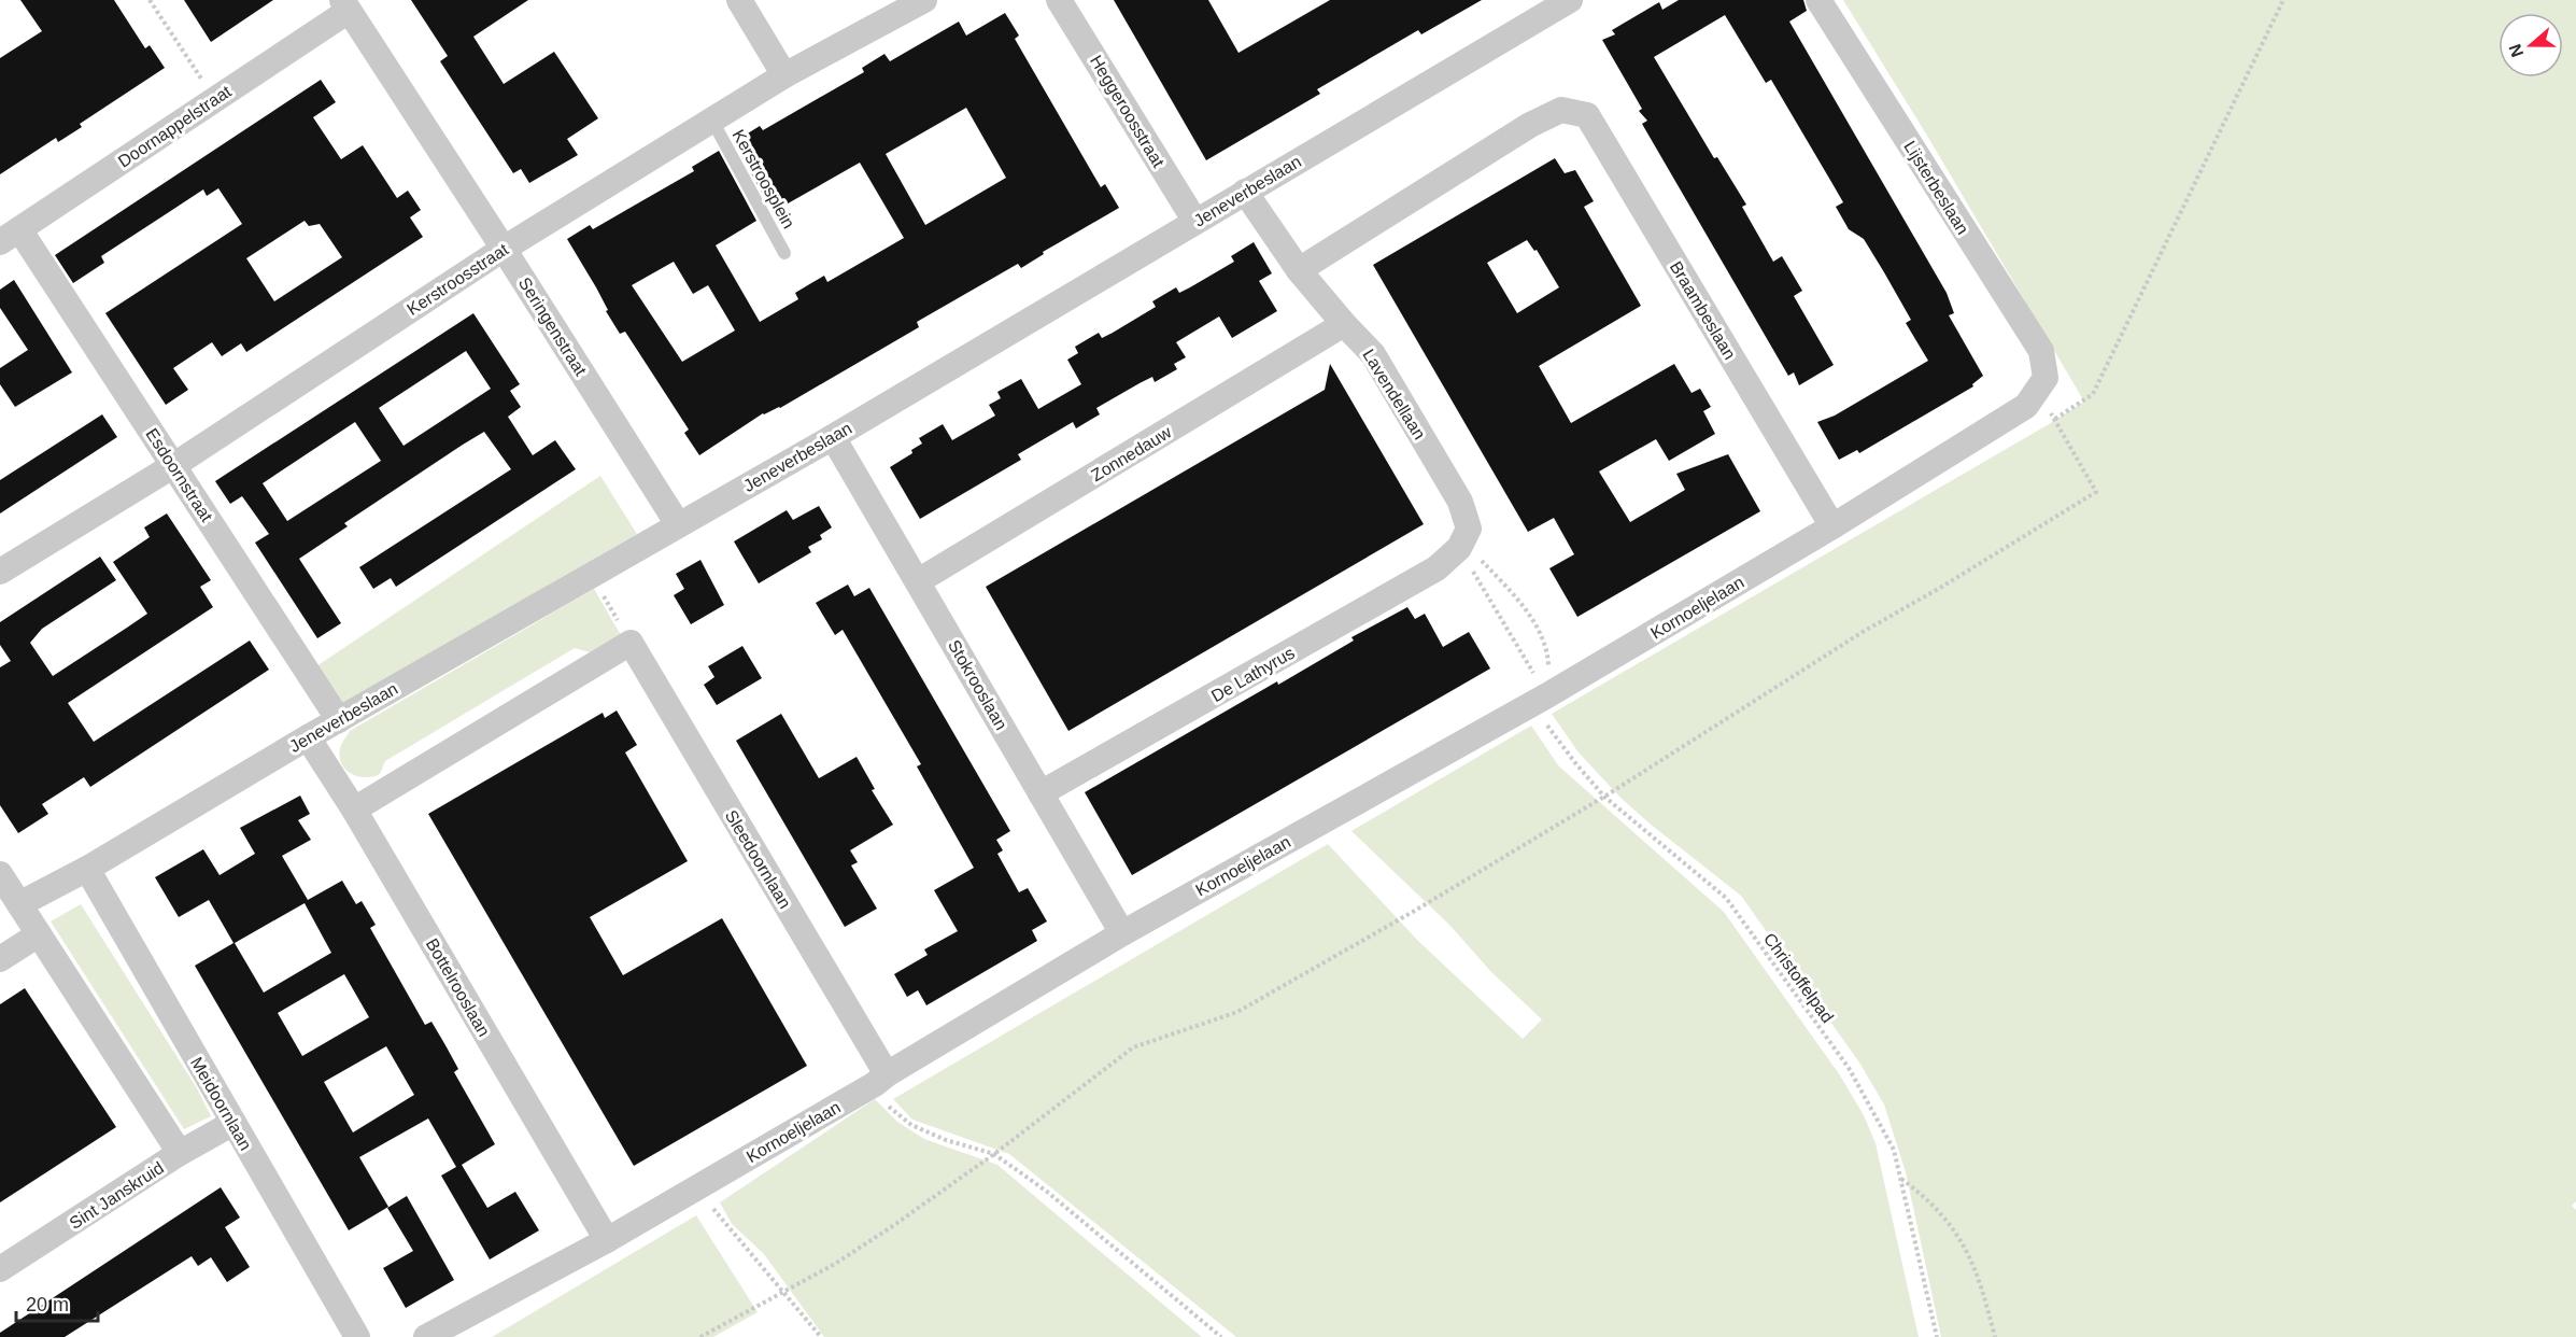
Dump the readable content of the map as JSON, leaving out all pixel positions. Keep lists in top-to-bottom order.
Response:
{
  "streets": {
    "street": [
      "Heggeroosstraat",
      "Doornappelstraat",
      "Lijsterbeslaan",
      "Jeneverbeslaan",
      "Kerstroosstraat",
      "Braambeslaan",
      "Seringenstraat",
      "Lavendellaan",
      "Zonnedauw",
      "Esdoornstraat",
      "Kornoeljelaan",
      "De Lathyrus",
      "Stokrooslaan",
      "Sleedoornlaan",
      "Bottelrooslaan",
      "Meidoornlaan",
      "Sint Janskruid"
    ],
    "lane": ["Kerstroosplein"],
    "path": ["Christoffelpad"]
  },
  "crossings": [
    ["Heggeroosstraat", "Jeneverbeslaan"],
    ["Doornappelstraat", "Seringenstraat"],
    ["Doornappelstraat", "Esdoornstraat"],
    ["Kerstroosplein", "Kerstroosstraat"],
    ["Lijsterbeslaan", "Kornoeljelaan"],
    ["Jeneverbeslaan", "Seringenstraat"],
    ["Jeneverbeslaan", "Lavendellaan"],
    ["Jeneverbeslaan", "Esdoornstraat"],
    ["Jeneverbeslaan", "Stokrooslaan"],
    ["Jeneverbeslaan", "Bottelrooslaan"],
    ["Jeneverbeslaan", "Meidoornlaan"],
    ["Kerstroosstraat", "Seringenstraat"],
    ["Kerstroosstraat", "Esdoornstraat"],
    ["Braambeslaan", "Lavendellaan"],
    ["Braambeslaan", "Kornoeljelaan"],
    ["Lavendellaan", "Zonnedauw"],
    ["Lavendellaan", "De Lathyrus"],
    ["Lavendellaan", "Christoffelpad"],
    ["Zonnedauw", "Stokrooslaan"],
    ["Kornoeljelaan", "Stokrooslaan"],
    ["Kornoeljelaan", "Sleedoornlaan"],
    ["Kornoeljelaan", "Christoffelpad"],
    ["Kornoeljelaan", "Bottelrooslaan"],
    ["De Lathyrus", "Stokrooslaan"],
    ["De Lathyrus", "Christoffelpad"],
    ["Meidoornlaan", "Sint Janskruid"]
  ],
  "scale_bar": "20 m",
  "north": "left"
}
